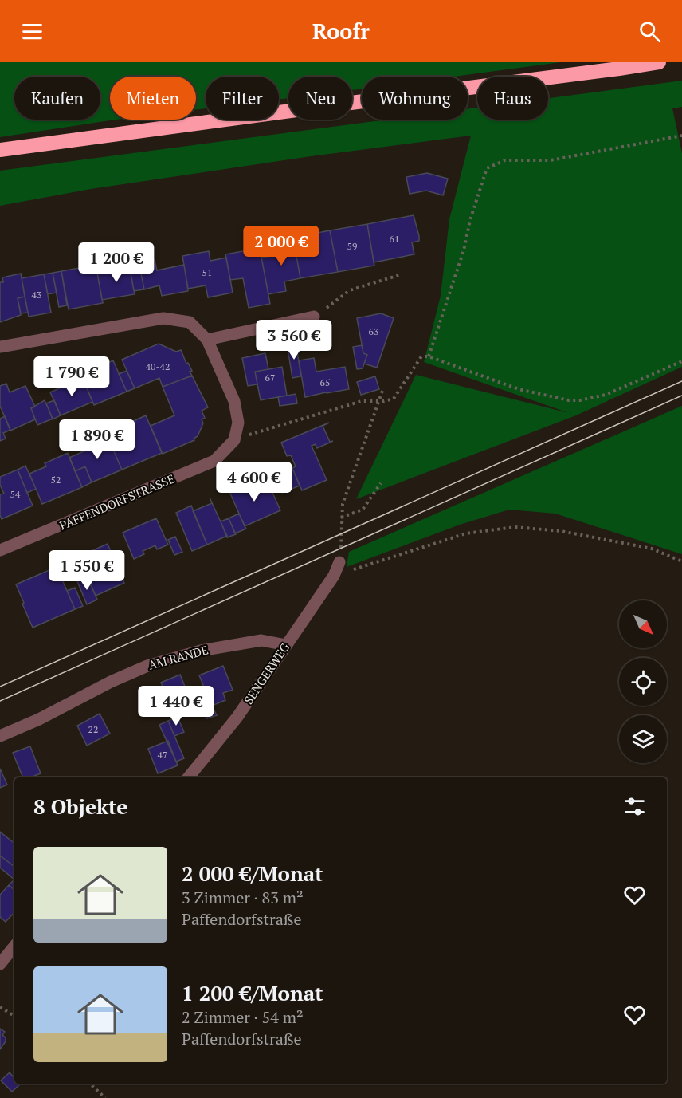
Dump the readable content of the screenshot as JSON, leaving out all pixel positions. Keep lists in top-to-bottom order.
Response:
{
  "streets": {
    "street": ["PAFFENDORFSTRASSE", "AM RANDE", "SENGERWEG"]
  },
  "crossings": [
    ["AM RANDE", "SENGERWEG"]
  ],
  "house_numbers": [
    "61",
    "59",
    "51",
    "43",
    "63",
    "40-42",
    "67",
    "65",
    "52",
    "54",
    "22",
    "47"
  ],
  "north": "bottom right",
  "page": {
    "header": "Roofr",
    "chip": [
      "Kaufen",
      "Mieten",
      "Filter",
      "Neu",
      "Wohnung",
      "Haus"
    ],
    "price": [
      "2 000 €",
      "1 200 €",
      "3 560 €",
      "1 790 €",
      "1 890 €",
      "4 600 €",
      "1 550 €",
      "1 440 €"
    ],
    "heading": "8 Objekte",
    "list": [
      {
        "name": "2 000 €/Monat",
        "note": "3 Zimmer · 83 m² · Paffendorfstraße"
      },
      {
        "name": "1 200 €/Monat",
        "note": "2 Zimmer · 54 m² · Paffendorfstraße"
      }
    ]
  }
}
